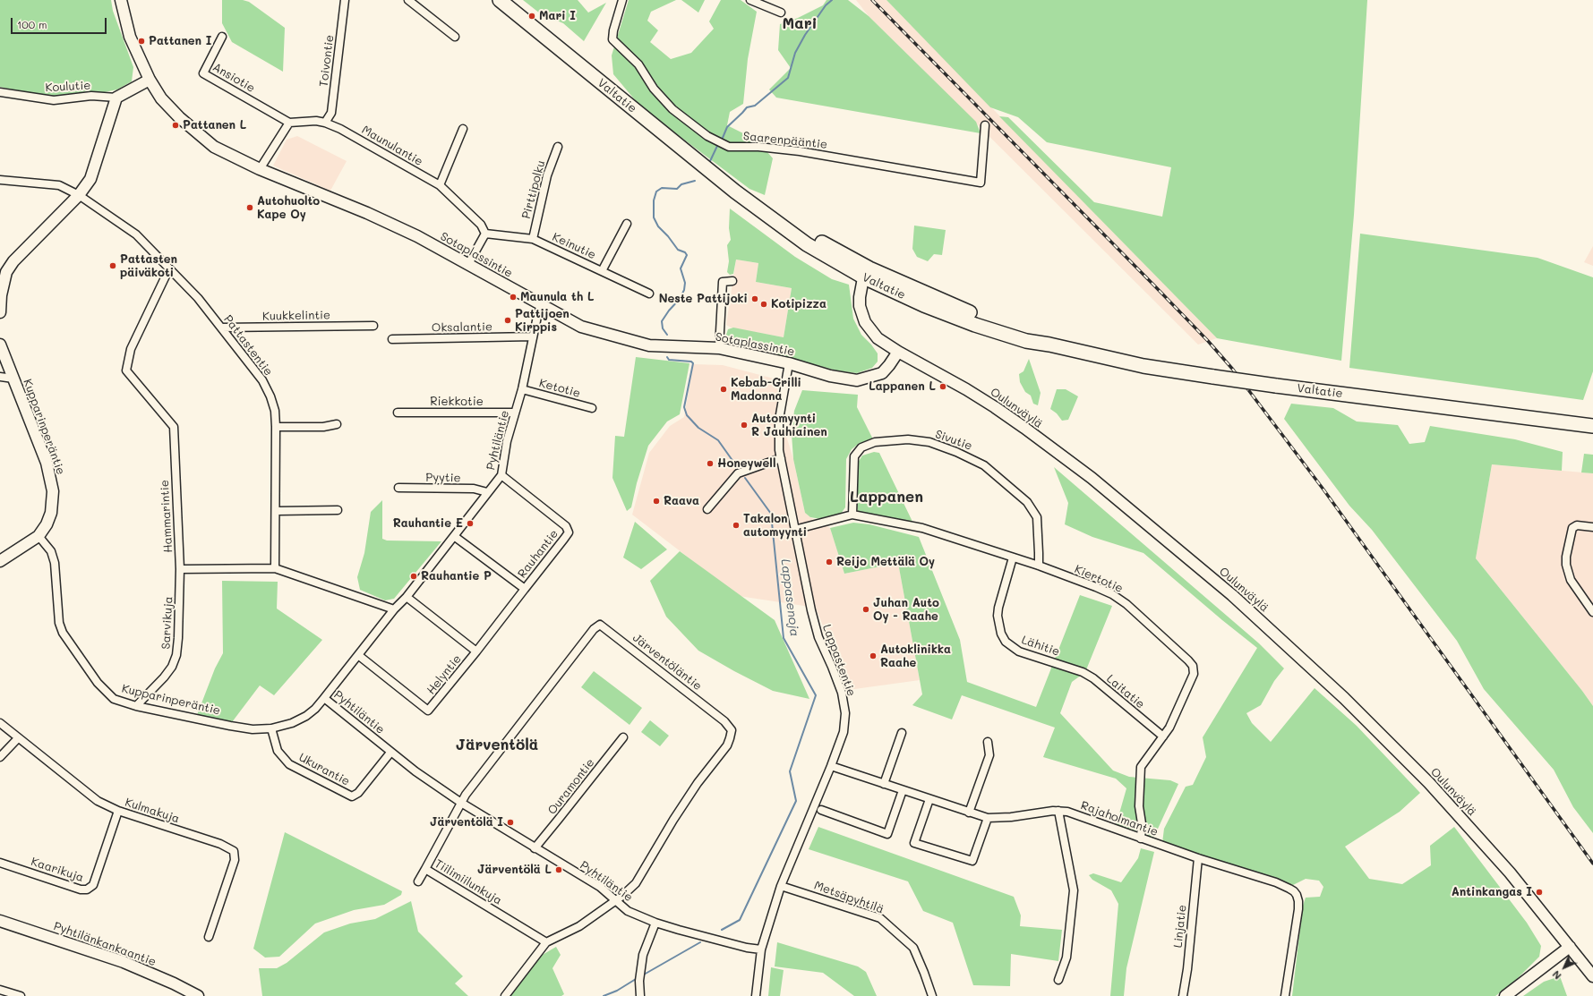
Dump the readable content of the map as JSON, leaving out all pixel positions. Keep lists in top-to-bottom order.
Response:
{
  "streets": {
    "highway": ["Valtatie"],
    "street": [
      "Toivontie",
      "Ansiotie",
      "Koulutie",
      "Saarenpääntie",
      "Maunulantie",
      "Pirttipolku",
      "Keinutie",
      "Sotaplassintie",
      "Kuukkelintie",
      "Oksalantie",
      "Pattastentie",
      "Ketotie",
      "Riekkotie",
      "Oulunväylä",
      "Kupparinperäntie",
      "Pyhtiläntie",
      "Sivutie",
      "Pyytie",
      "Hammarintie",
      "Rauhantie",
      "Kiertotie",
      "Sarvikuja",
      "Lähitie",
      "Lappastentie",
      "Järventöläntie",
      "Helyntie",
      "Laitatie",
      "Ukurantie",
      "Ouramontie",
      "Kulmakuja",
      "Rajaholmantie",
      "Kaarikuja",
      "Tiilimiilunkuja",
      "Metsäpyhtilä",
      "Linjatie",
      "Pyhtilänkankaantie"
    ]
  },
  "crossings": [
    ["Toivontie", "Maunulantie"],
    ["Ansiotie", "Maunulantie"],
    ["Valtatie", "Oulunväylä"],
    ["Maunulantie", "Keinutie"],
    ["Pirttipolku", "Keinutie"],
    ["Sotaplassintie", "Oulunväylä"],
    ["Sotaplassintie", "Pyhtiläntie"],
    ["Sotaplassintie", "Lappastentie"],
    ["Kuukkelintie", "Pattastentie"],
    ["Oksalantie", "Pyhtiläntie"],
    ["Pattastentie", "Hammarintie"],
    ["Ketotie", "Pyhtiläntie"],
    ["Riekkotie", "Pyhtiläntie"],
    ["Kupparinperäntie", "Pyhtiläntie"],
    ["Kupparinperäntie", "Sarvikuja"],
    ["Kupparinperäntie", "Ukurantie"],
    ["Pyhtiläntie", "Pyytie"],
    ["Pyhtiläntie", "Rauhantie"],
    ["Pyhtiläntie", "Lappastentie"],
    ["Pyhtiläntie", "Järventöläntie"],
    ["Pyhtiläntie", "Helyntie"],
    ["Pyhtiläntie", "Ukurantie"],
    ["Pyhtiläntie", "Ouramontie"],
    ["Pyhtiläntie", "Tiilimiilunkuja"],
    ["Sivutie", "Kiertotie"],
    ["Hammarintie", "Sarvikuja"],
    ["Kiertotie", "Lähitie"],
    ["Kiertotie", "Lappastentie"],
    ["Kiertotie", "Laitatie"],
    ["Kiertotie", "Rajaholmantie"],
    ["Lähitie", "Laitatie"],
    ["Lappastentie", "Rajaholmantie"],
    ["Lappastentie", "Metsäpyhtilä"],
    ["Järventöläntie", "Tiilimiilunkuja"],
    ["Kulmakuja", "Kaarikuja"],
    ["Rajaholmantie", "Linjatie"]
  ],
  "districts": ["Mari", "Lappanen", "Järventölä"],
  "water": ["Lappasenoja"],
  "places": [
    "Mari I",
    "Pattanen I",
    "Pattanen L",
    "Autohuolto Kape Oy",
    "Pattasten päiväkoti",
    "Maunula th L",
    "Neste Pattijoki",
    "Kotipizza",
    "Pattijoen Kirppis",
    "Lappanen L",
    "Kebab-Grilli Madonna",
    "Automyynti R Jauhiainen",
    "Honeywell",
    "Raava",
    "Rauhantie E",
    "Takalon automyynti",
    "Reijo Mettälä Oy",
    "Rauhantie P",
    "Juhan Auto Oy - Raahe",
    "Autoklinikka Raahe",
    "Järventölä I",
    "Järventölä L",
    "Antinkangas I"
  ],
  "scale_bar": "100 m",
  "north": "bottom left"
}
